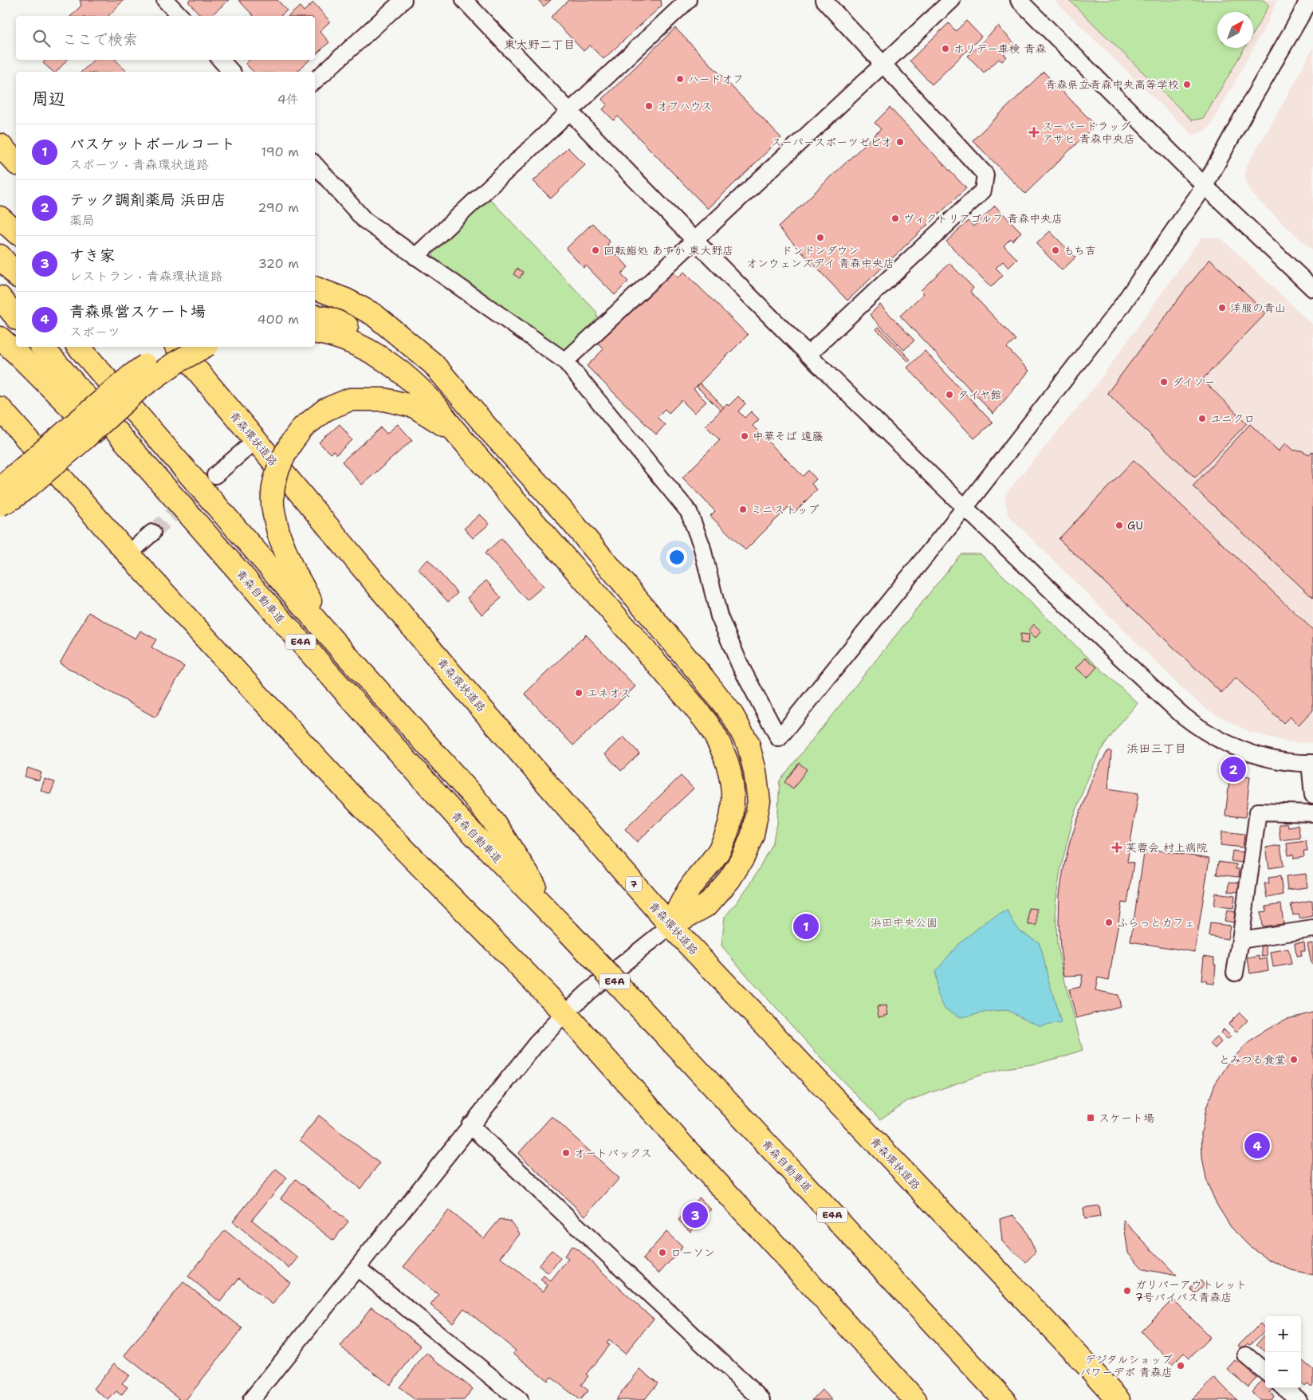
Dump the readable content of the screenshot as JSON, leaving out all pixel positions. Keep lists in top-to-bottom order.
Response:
{
  "streets": {
    "highway": [
      "青森環状道路",
      "青森自動車道",
      "E4A",
      "7"
    ]
  },
  "districts": ["東大野二丁目", "浜田三丁目"],
  "parks": ["浜田中央公園"],
  "places": {
    "other": [
      "ホリデー車検 青森",
      "ハードオフ",
      "青森県立青森中央高等学校",
      "オフハウス",
      "スーパースポーツゼビオ",
      "ヴィクトリアゴルフ 青森中央店",
      "ドンドンダウン オンウェンズデイ 青森中央店",
      "回転鮨処 あすか 東大野店",
      "もち吉",
      "洋服の青山",
      "ダイソー",
      "タイヤ館",
      "ユニクロ",
      "中華そば 遠藤",
      "ミニストップ",
      "GU",
      "エネオス",
      "ふらっとカフェ",
      "とみつる食堂",
      "オートバックス",
      "ローソン",
      "ガリバーアウトレット 7号バイパス青森店",
      "デジタルショップ パワーデポ 青森店"
    ],
    "health": ["スーパードラッグ アサヒ 青森中央店", "芙蓉会 村上病院"],
    "transit": ["スケート場"]
  },
  "north": "top right",
  "page": {
    "search": "ここで検索",
    "heading": ["周辺", "4件"],
    "list": [
      {
        "mark": "1",
        "name": "バスケットボールコート",
        "note": "スポーツ · 青森環状道路",
        "value": "190 m"
      },
      {
        "mark": "2",
        "name": "テック調剤薬局 浜田店",
        "note": "薬局",
        "value": "290 m"
      },
      {
        "mark": "3",
        "name": "すき家",
        "note": "レストラン · 青森環状道路",
        "value": "320 m"
      },
      {
        "mark": "4",
        "name": "青森県営スケート場",
        "note": "スポーツ",
        "value": "400 m"
      }
    ],
    "pins": [
      "2",
      "1",
      "4",
      "3"
    ],
    "map_buttons": ["+", "−"]
  }
}
